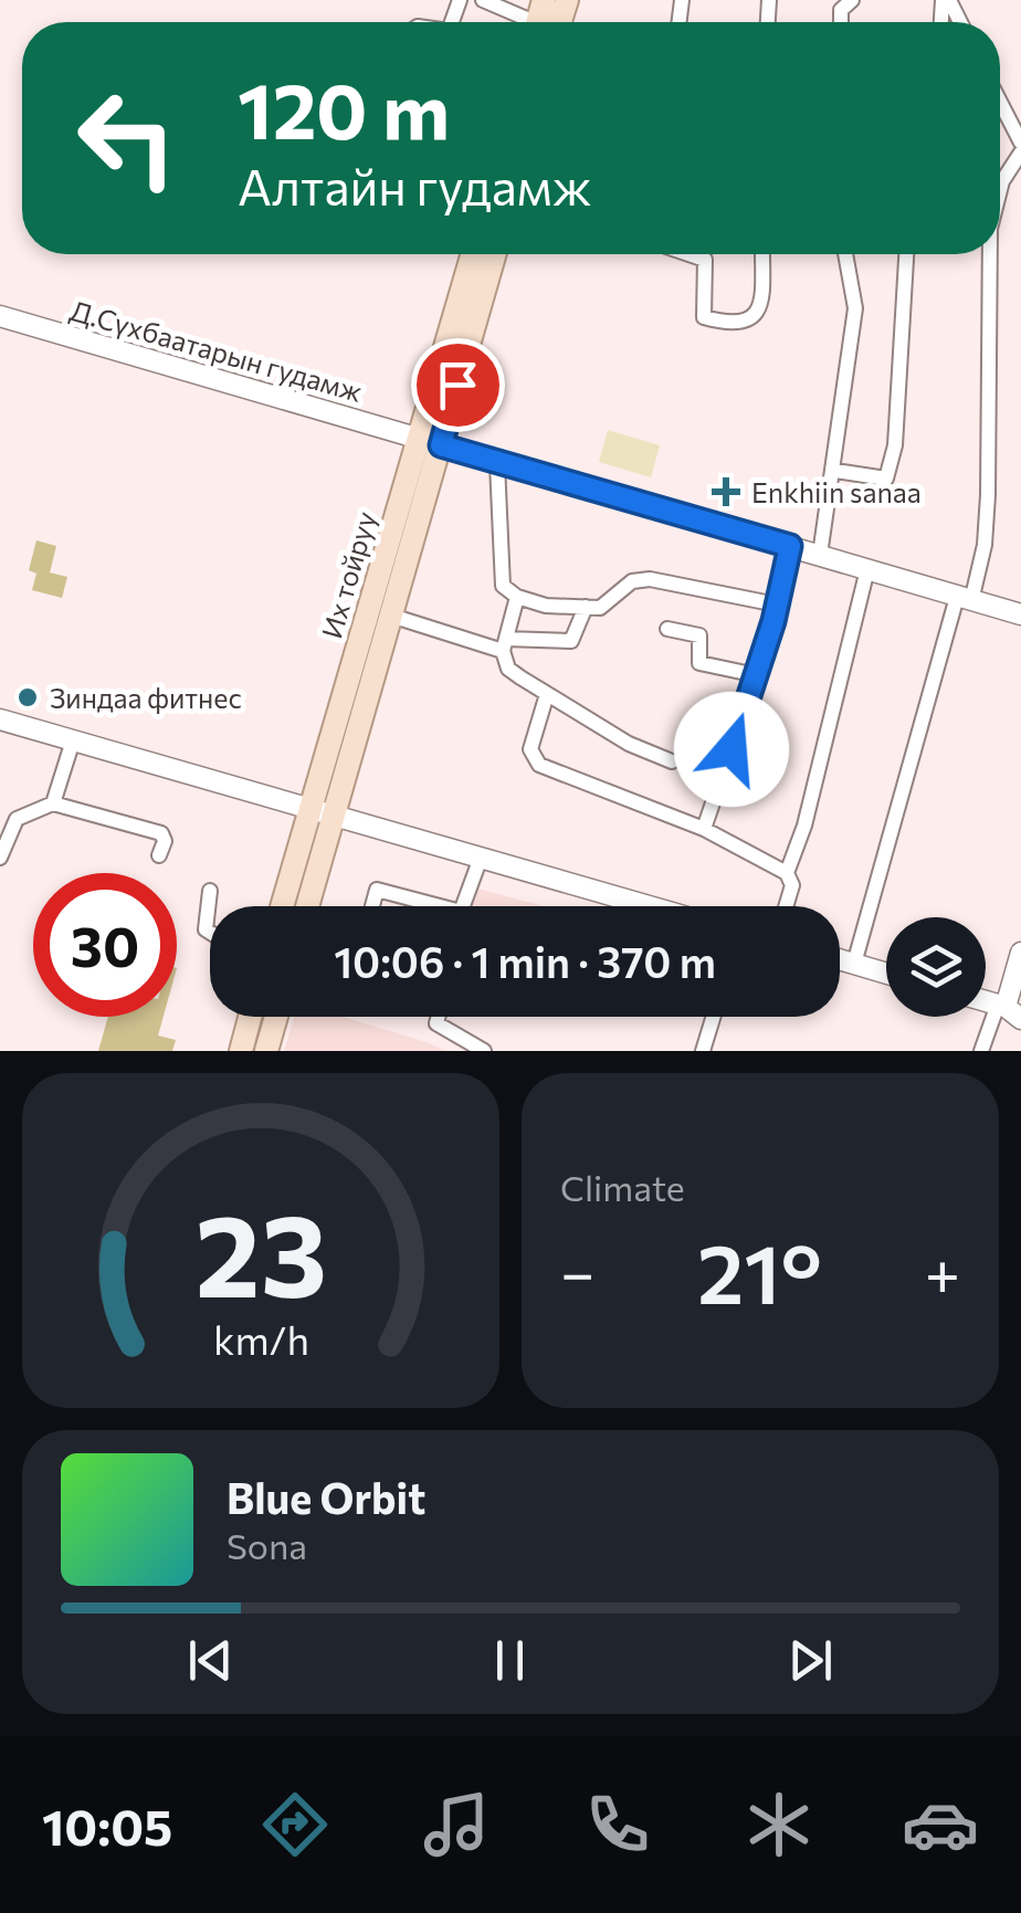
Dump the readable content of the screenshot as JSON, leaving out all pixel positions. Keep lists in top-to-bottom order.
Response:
{
  "streets": {
    "main road": ["Д.Сүхбаатарын гудамж", "Их тойруу"]
  },
  "crossings": [
    ["Д.Сүхбаатарын гудамж", "Их тойруу"]
  ],
  "places": {
    "health": ["Enkhiin sanaa"],
    "other": ["Зиндаа фитнес"]
  },
  "page": {
    "turn": ["120 m", "Алтайн гудамж"],
    "limit": "30",
    "trip": "10:06 · 1 min · 370 m",
    "tile": "Climate",
    "heat": ["−", "21°", "+"],
    "song": ["Blue Orbit", "Sona"],
    "tabs": "10:05",
    "gauge": ["23", "km/h"]
  }
}
